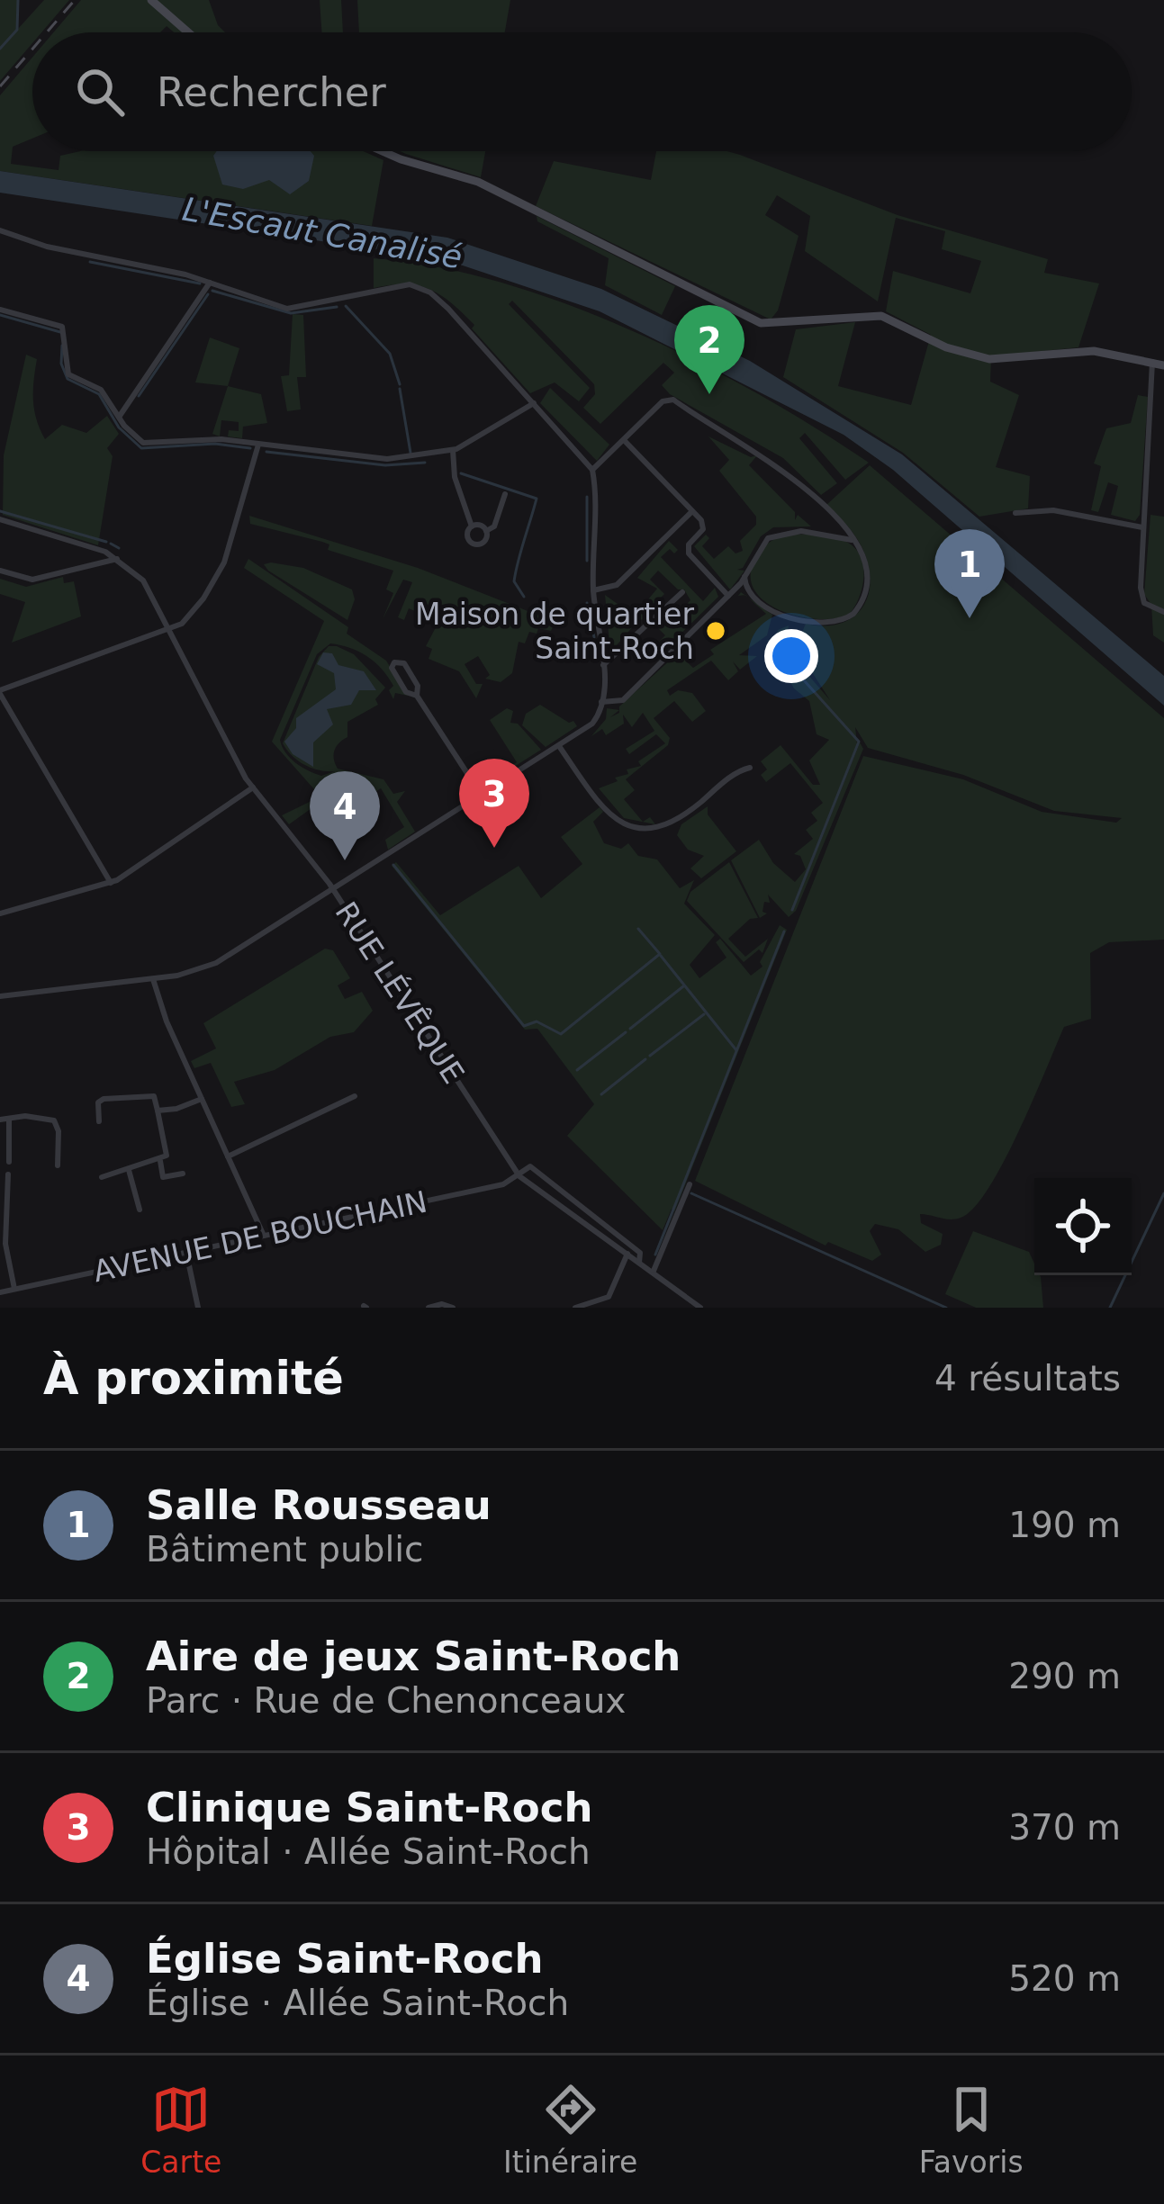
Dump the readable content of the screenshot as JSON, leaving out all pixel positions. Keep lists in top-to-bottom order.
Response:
{
  "streets": {
    "street": ["RUE LÉVÊQUE", "AVENUE DE BOUCHAIN"]
  },
  "crossings": [
    ["RUE LÉVÊQUE", "AVENUE DE BOUCHAIN"]
  ],
  "water": ["L'Escaut Canalisé"],
  "places": ["Maison de quartier Saint-Roch"],
  "page": {
    "search": "Rechercher",
    "pins": [
      "2",
      "1",
      "3",
      "4"
    ],
    "heading": ["À proximité", "4 résultats"],
    "list": [
      {
        "mark": "1",
        "name": "Salle Rousseau",
        "note": "Bâtiment public",
        "value": "190 m"
      },
      {
        "mark": "2",
        "name": "Aire de jeux Saint-Roch",
        "note": "Parc · Rue de Chenonceaux",
        "value": "290 m"
      },
      {
        "mark": "3",
        "name": "Clinique Saint-Roch",
        "note": "Hôpital · Allée Saint-Roch",
        "value": "370 m"
      },
      {
        "mark": "4",
        "name": "Église Saint-Roch",
        "note": "Église · Allée Saint-Roch",
        "value": "520 m"
      }
    ],
    "nav": ["Carte", "Itinéraire", "Favoris"]
  }
}
